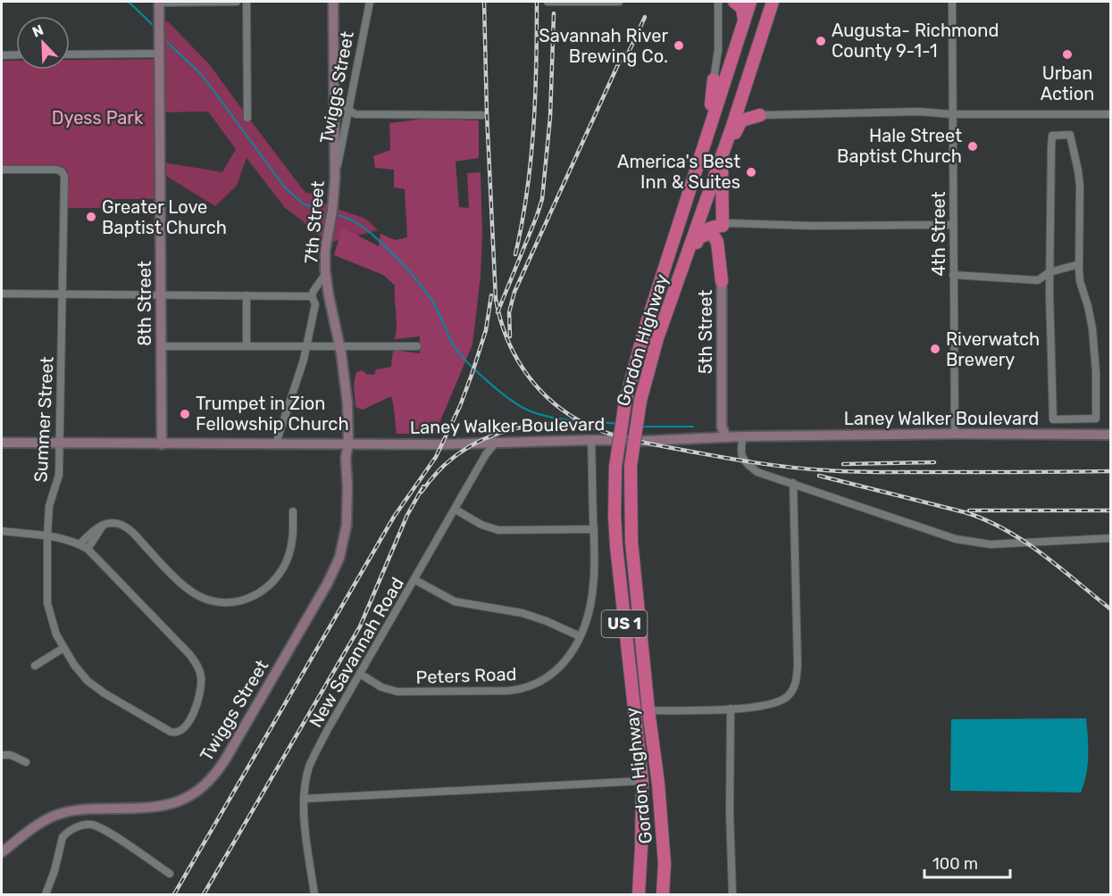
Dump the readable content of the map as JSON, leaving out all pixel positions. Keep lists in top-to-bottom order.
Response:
{
  "streets": {
    "highway": ["Gordon Highway", "US 1"],
    "main road": [
      "Twiggs Street",
      "7th Street",
      "8th Street",
      "5th Street",
      "Laney Walker Boulevard"
    ],
    "street": [
      "4th Street",
      "Summer Street",
      "New Savannah Road",
      "Peters Road"
    ]
  },
  "crossings": [
    ["Twiggs Street", "7th Street"],
    ["Twiggs Street", "Laney Walker Boulevard"],
    ["7th Street", "Laney Walker Boulevard"],
    ["4th Street", "Laney Walker Boulevard"],
    ["8th Street", "Laney Walker Boulevard"],
    ["5th Street", "Laney Walker Boulevard"],
    ["Laney Walker Boulevard", "Summer Street"],
    ["Laney Walker Boulevard", "New Savannah Road"],
    ["Laney Walker Boulevard", "Peters Road"],
    ["New Savannah Road", "Peters Road"]
  ],
  "parks": ["Dyess Park"],
  "places": [
    "Augusta- Richmond County 9-1-1",
    "Savannah River Brewing Co.",
    "Urban Action",
    "Hale Street Baptist Church",
    "America's Best Inn & Suites",
    "Greater Love Baptist Church",
    "Riverwatch Brewery",
    "Trumpet in Zion Fellowship Church"
  ],
  "scale_bar": "100 m",
  "north": "top left"
}
